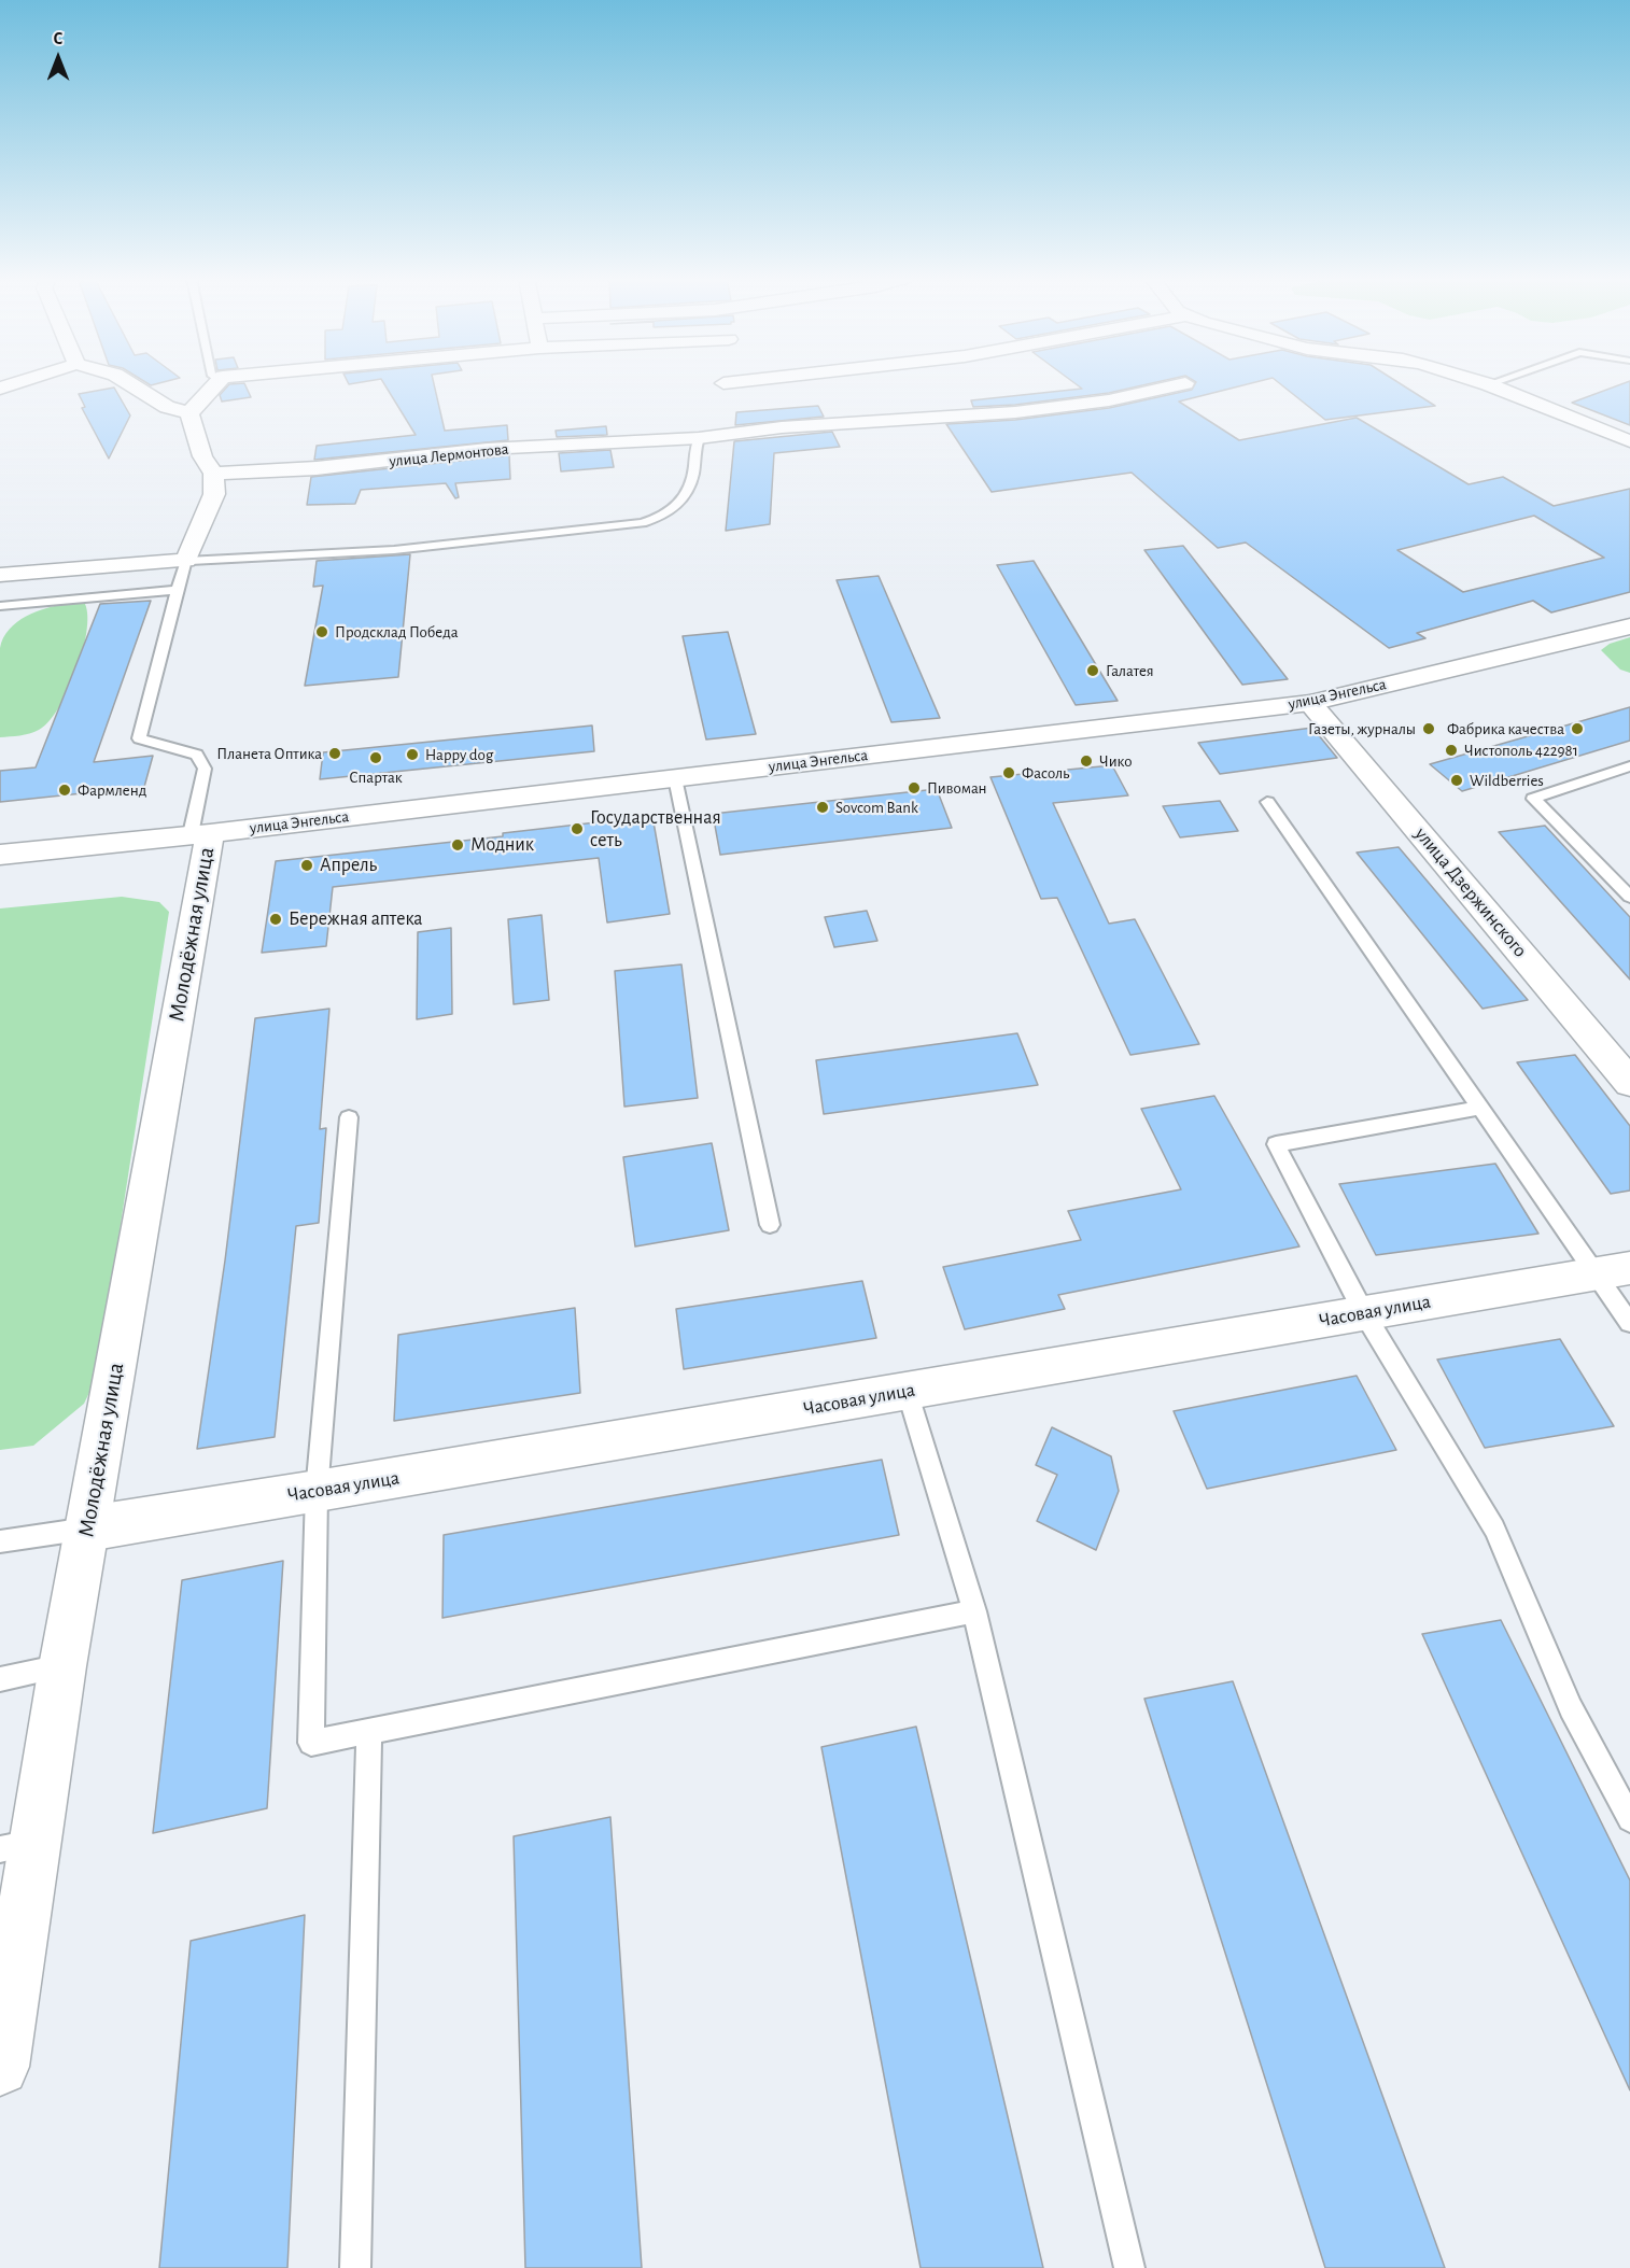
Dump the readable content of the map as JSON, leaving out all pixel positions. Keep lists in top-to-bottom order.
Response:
{
  "streets": {
    "street": [
      "улица Лермонтова",
      "улица Энгельса",
      "улица Дзержинского",
      "Молодёжная улица",
      "Часовая улица"
    ]
  },
  "crossings": [
    ["улица Энгельса", "улица Дзержинского"],
    ["улица Энгельса", "Молодёжная улица"],
    ["Молодёжная улица", "Часовая улица"]
  ],
  "places": [
    "Продсклад Победа",
    "Галатея",
    "Газеты, журналы",
    "Фабрика качества",
    "Чистополь 422981",
    "Планета Оптика",
    "Happy dog",
    "Спартак",
    "Чико",
    "Фасоль",
    "Wildberries",
    "Пивоман",
    "Фармленд",
    "Sovcom Bank",
    "Государственная сеть",
    "Модник",
    "Апрель",
    "Бережная аптека"
  ],
  "north": "top"
}
